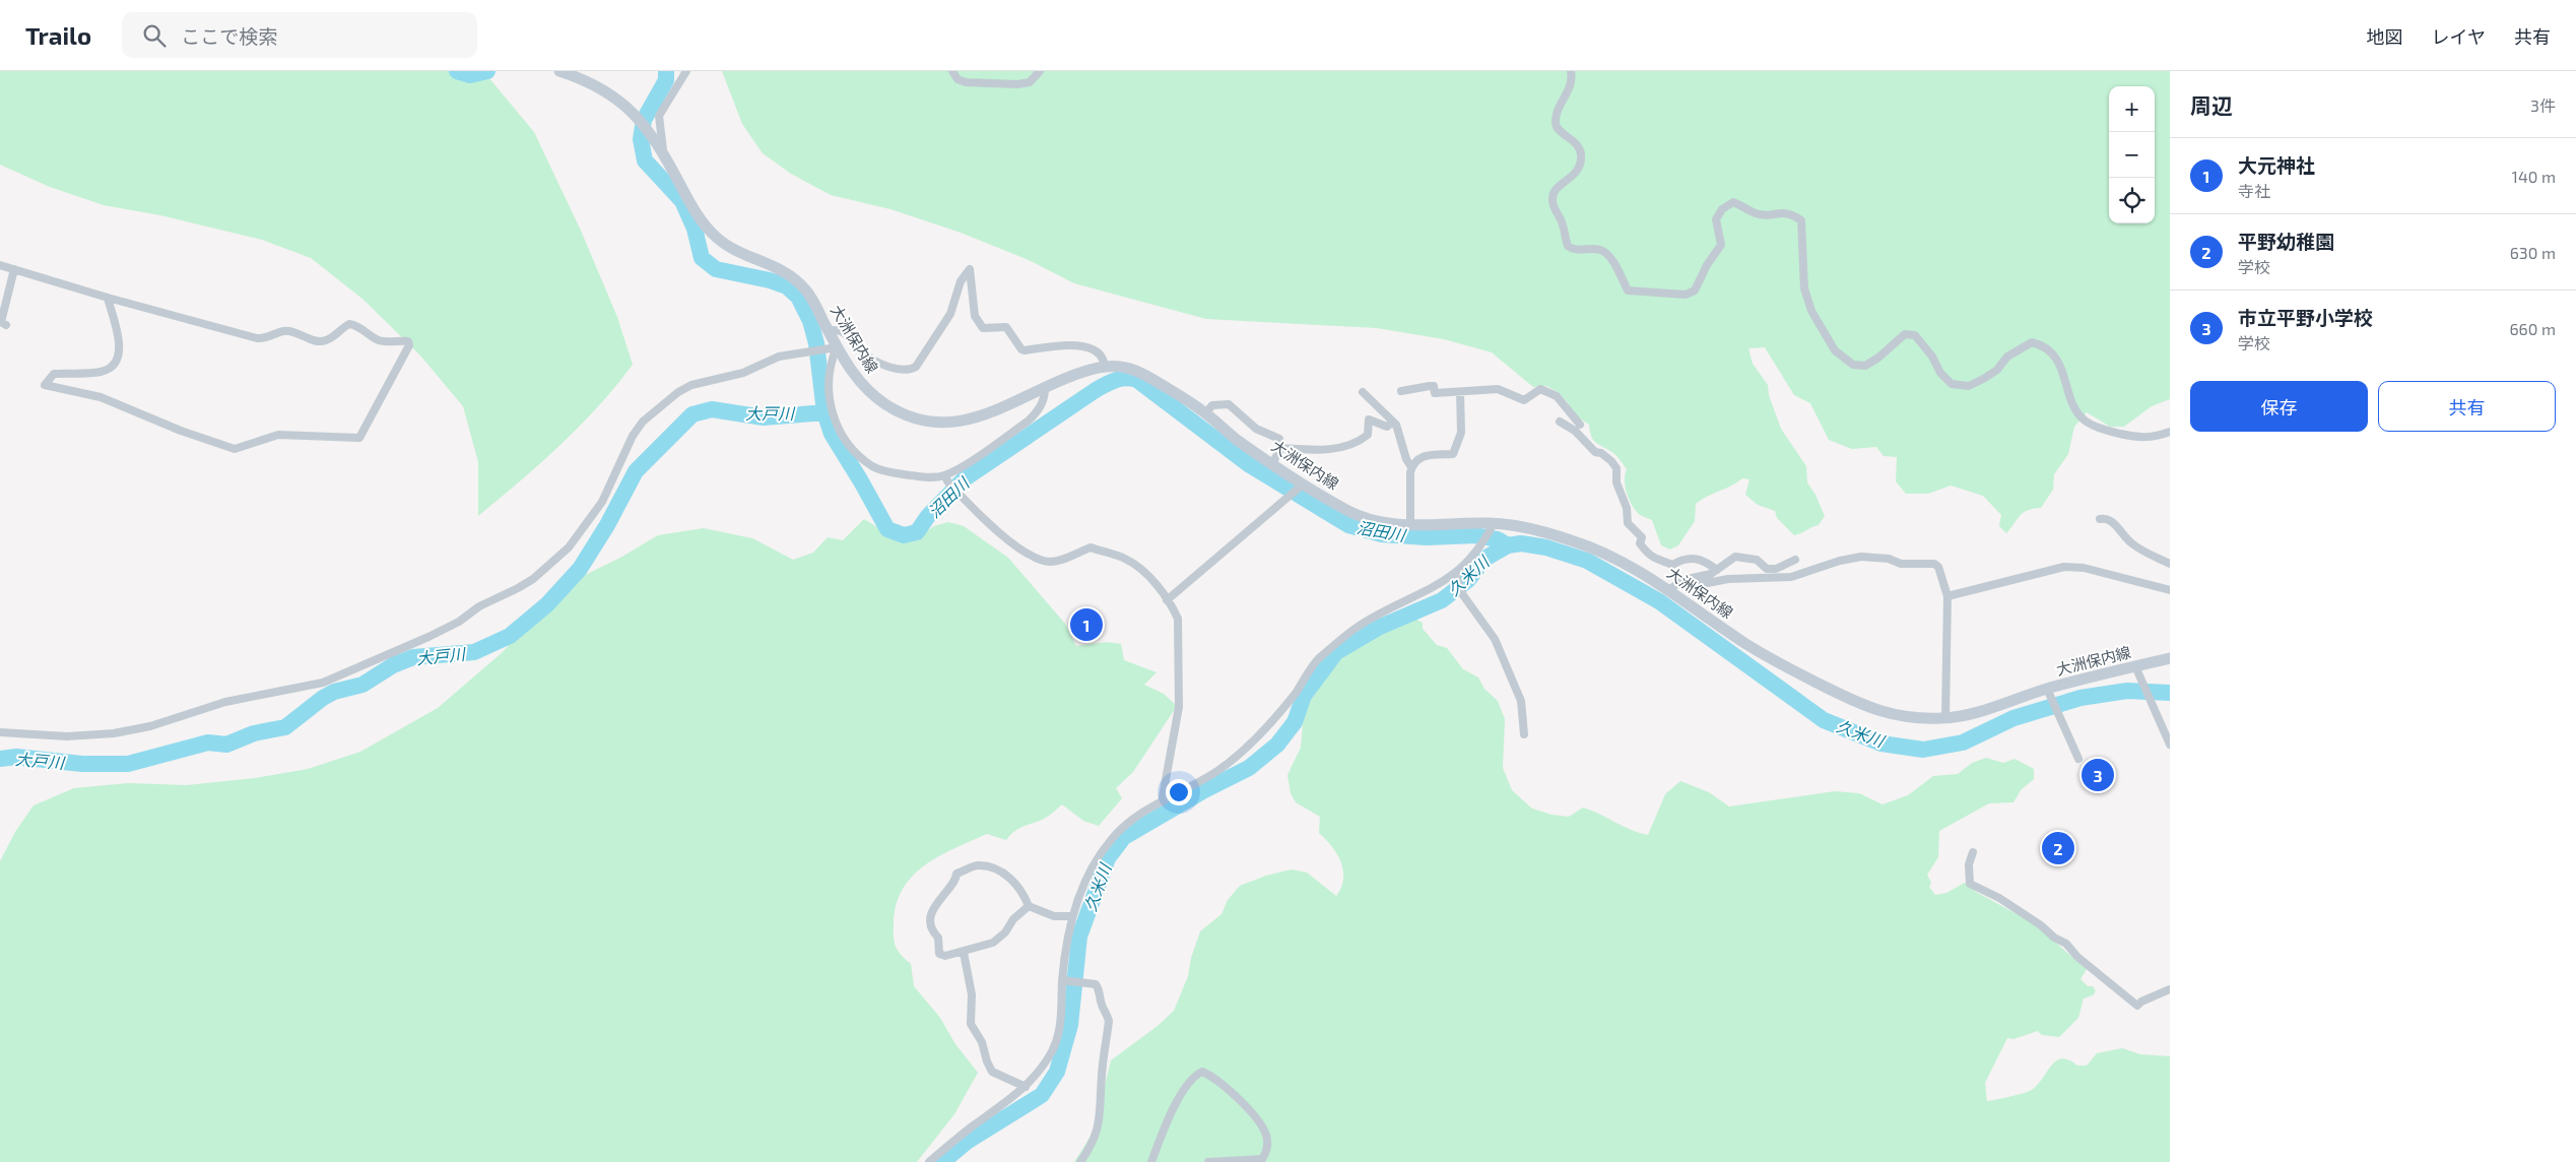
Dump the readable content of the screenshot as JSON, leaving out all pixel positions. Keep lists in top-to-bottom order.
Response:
{
  "streets": {
    "main road": ["大洲保内線"]
  },
  "water": ["大戸川", "沼田川", "久米川"],
  "page": {
    "header": "Trailo",
    "search": "ここで検索",
    "nav": ["地図", "レイヤ", "共有"],
    "heading": ["周辺", "3件"],
    "map_buttons": ["+", "−"],
    "list": [
      {
        "mark": "1",
        "name": "大元神社",
        "note": "寺社",
        "value": "140 m"
      },
      {
        "mark": "2",
        "name": "平野幼稚園",
        "note": "学校",
        "value": "630 m"
      },
      {
        "mark": "3",
        "name": "市立平野小学校",
        "note": "学校",
        "value": "660 m"
      }
    ],
    "buttons": ["保存", "共有"],
    "pins": ["1", "3", "2"]
  }
}
